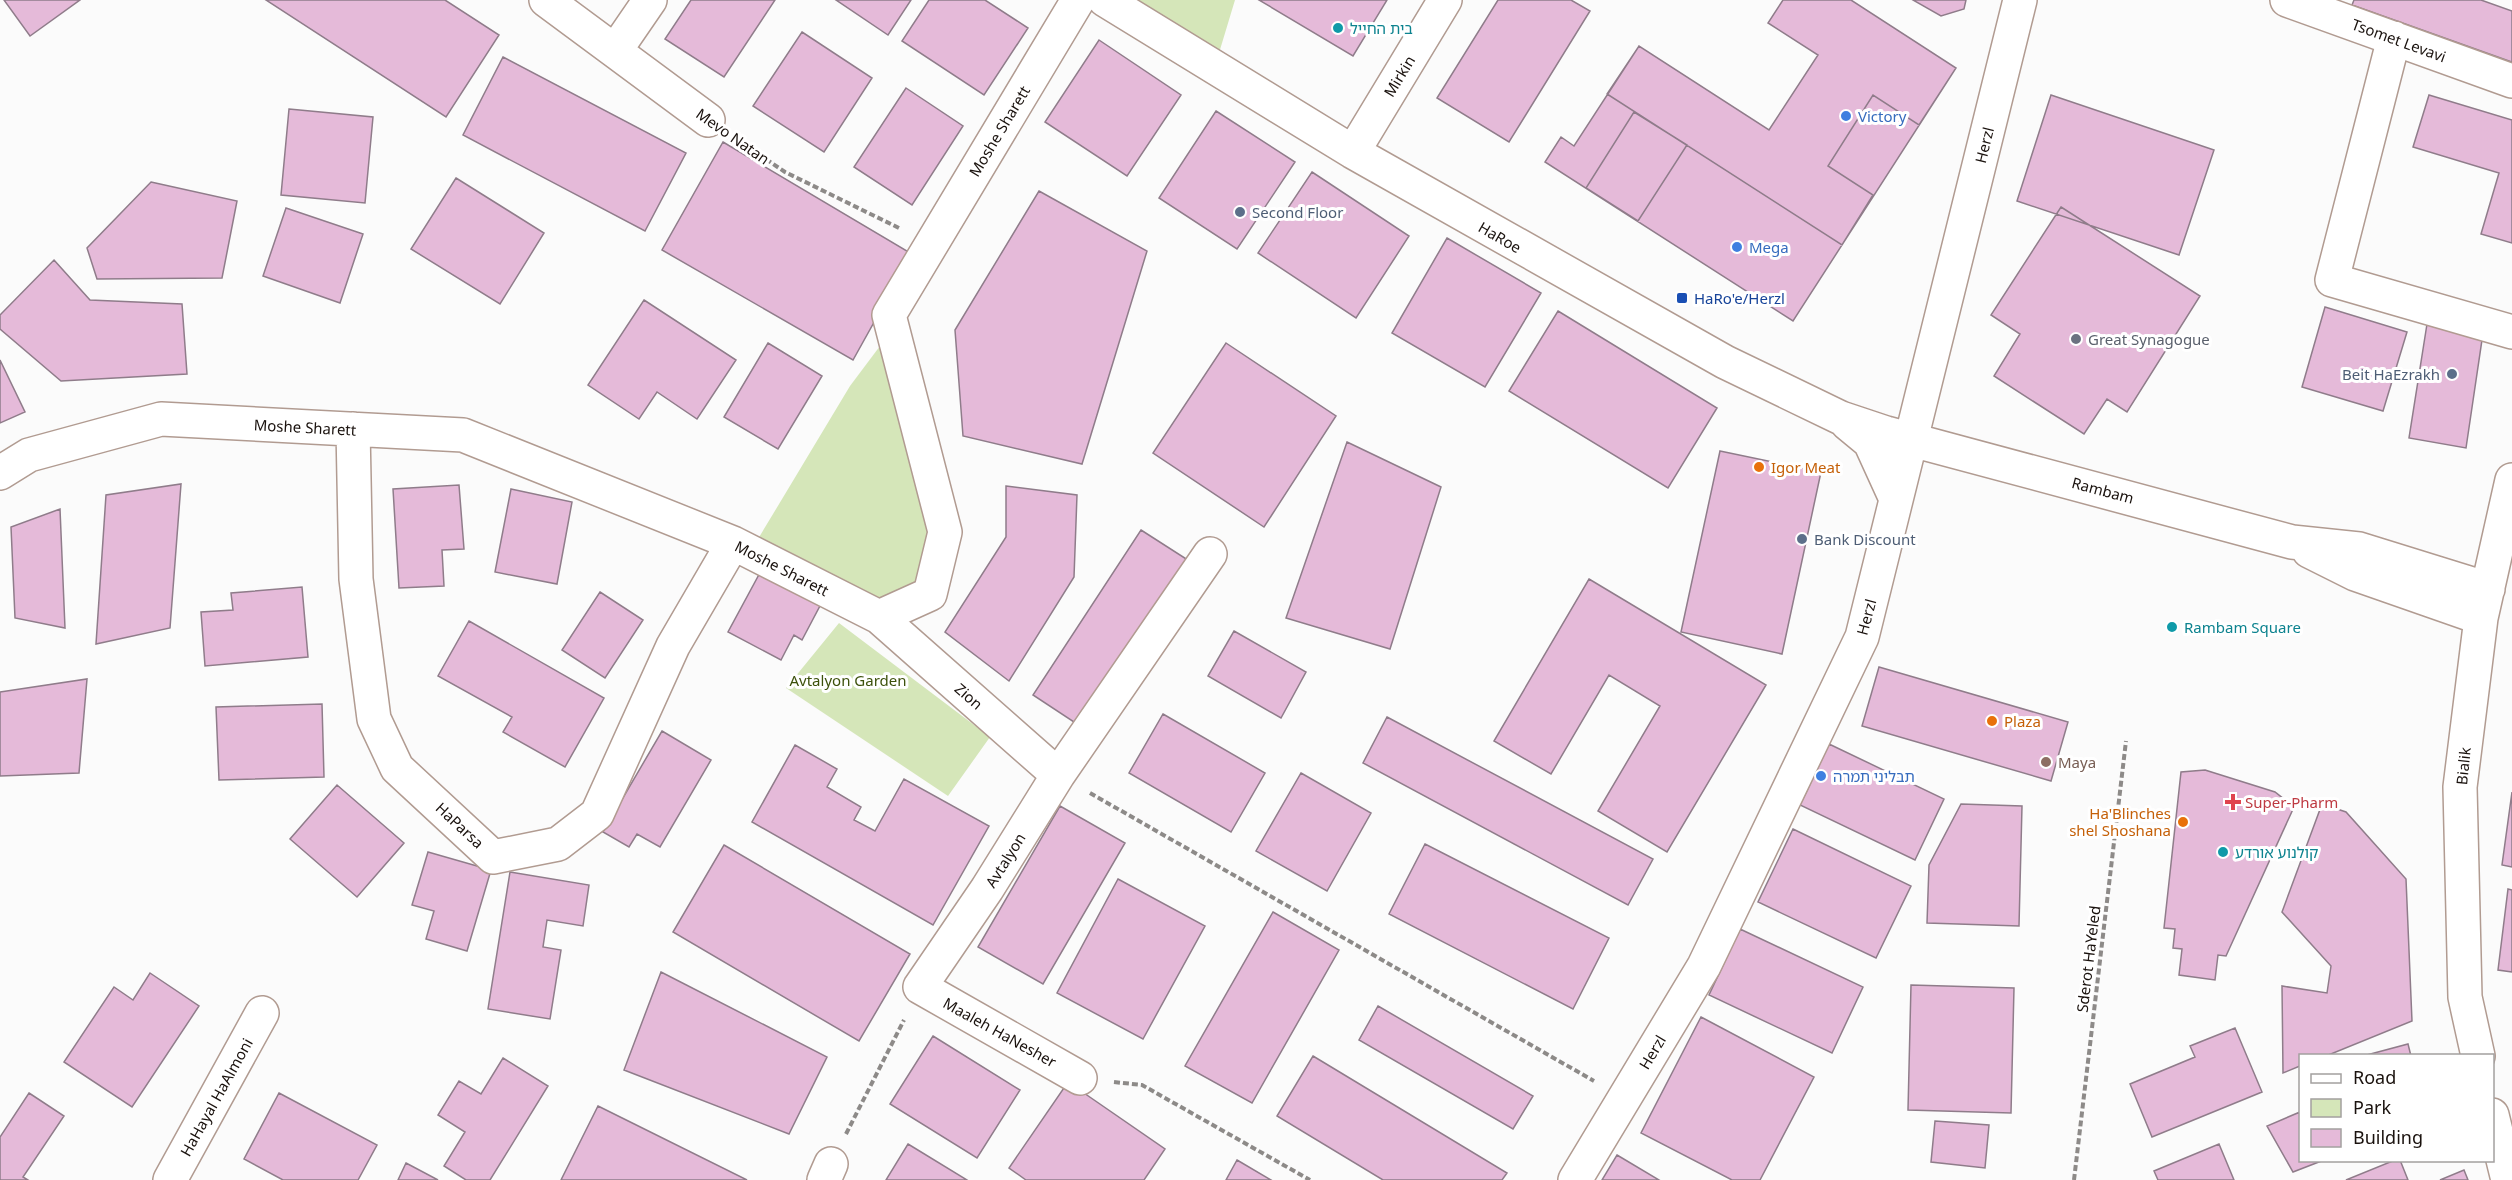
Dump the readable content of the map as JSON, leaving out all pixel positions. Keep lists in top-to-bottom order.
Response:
{
  "streets": {
    "street": [
      "Tsomet Levavi",
      "Mirkin",
      "Moshe Sharett",
      "Mevo Natan",
      "Herzl",
      "HaRoe",
      "Rambam",
      "Zion",
      "Bialik",
      "HaParsa",
      "Avtalyon",
      "Maaleh HaNesher",
      "HaHayal HaAlmoni"
    ],
    "path": ["Sderot HaYeled"]
  },
  "crossings": [
    ["Mirkin", "HaRoe"],
    ["Moshe Sharett", "Mevo Natan"],
    ["Moshe Sharett", "Zion"],
    ["Moshe Sharett", "HaParsa"],
    ["Herzl", "HaRoe"],
    ["Herzl", "Rambam"],
    ["HaRoe", "Rambam"],
    ["Rambam", "Bialik"],
    ["Zion", "Avtalyon"],
    ["Avtalyon", "Maaleh HaNesher"]
  ],
  "parks": ["Avtalyon Garden"],
  "places": {
    "other": [
      "בית החייל",
      "Victory",
      "Second Floor",
      "Mega",
      "Great Synagogue",
      "Beit HaEzrakh",
      "Igor Meat",
      "Bank Discount",
      "Rambam Square",
      "Plaza",
      "Maya",
      "תבליני תמרה",
      "Ha'Blinches shel Shoshana",
      "קולנוע אורדע"
    ],
    "transit": ["HaRo'e/Herzl"],
    "health": ["Super-Pharm"]
  },
  "legend": ["Road", "Park", "Building"]
}
